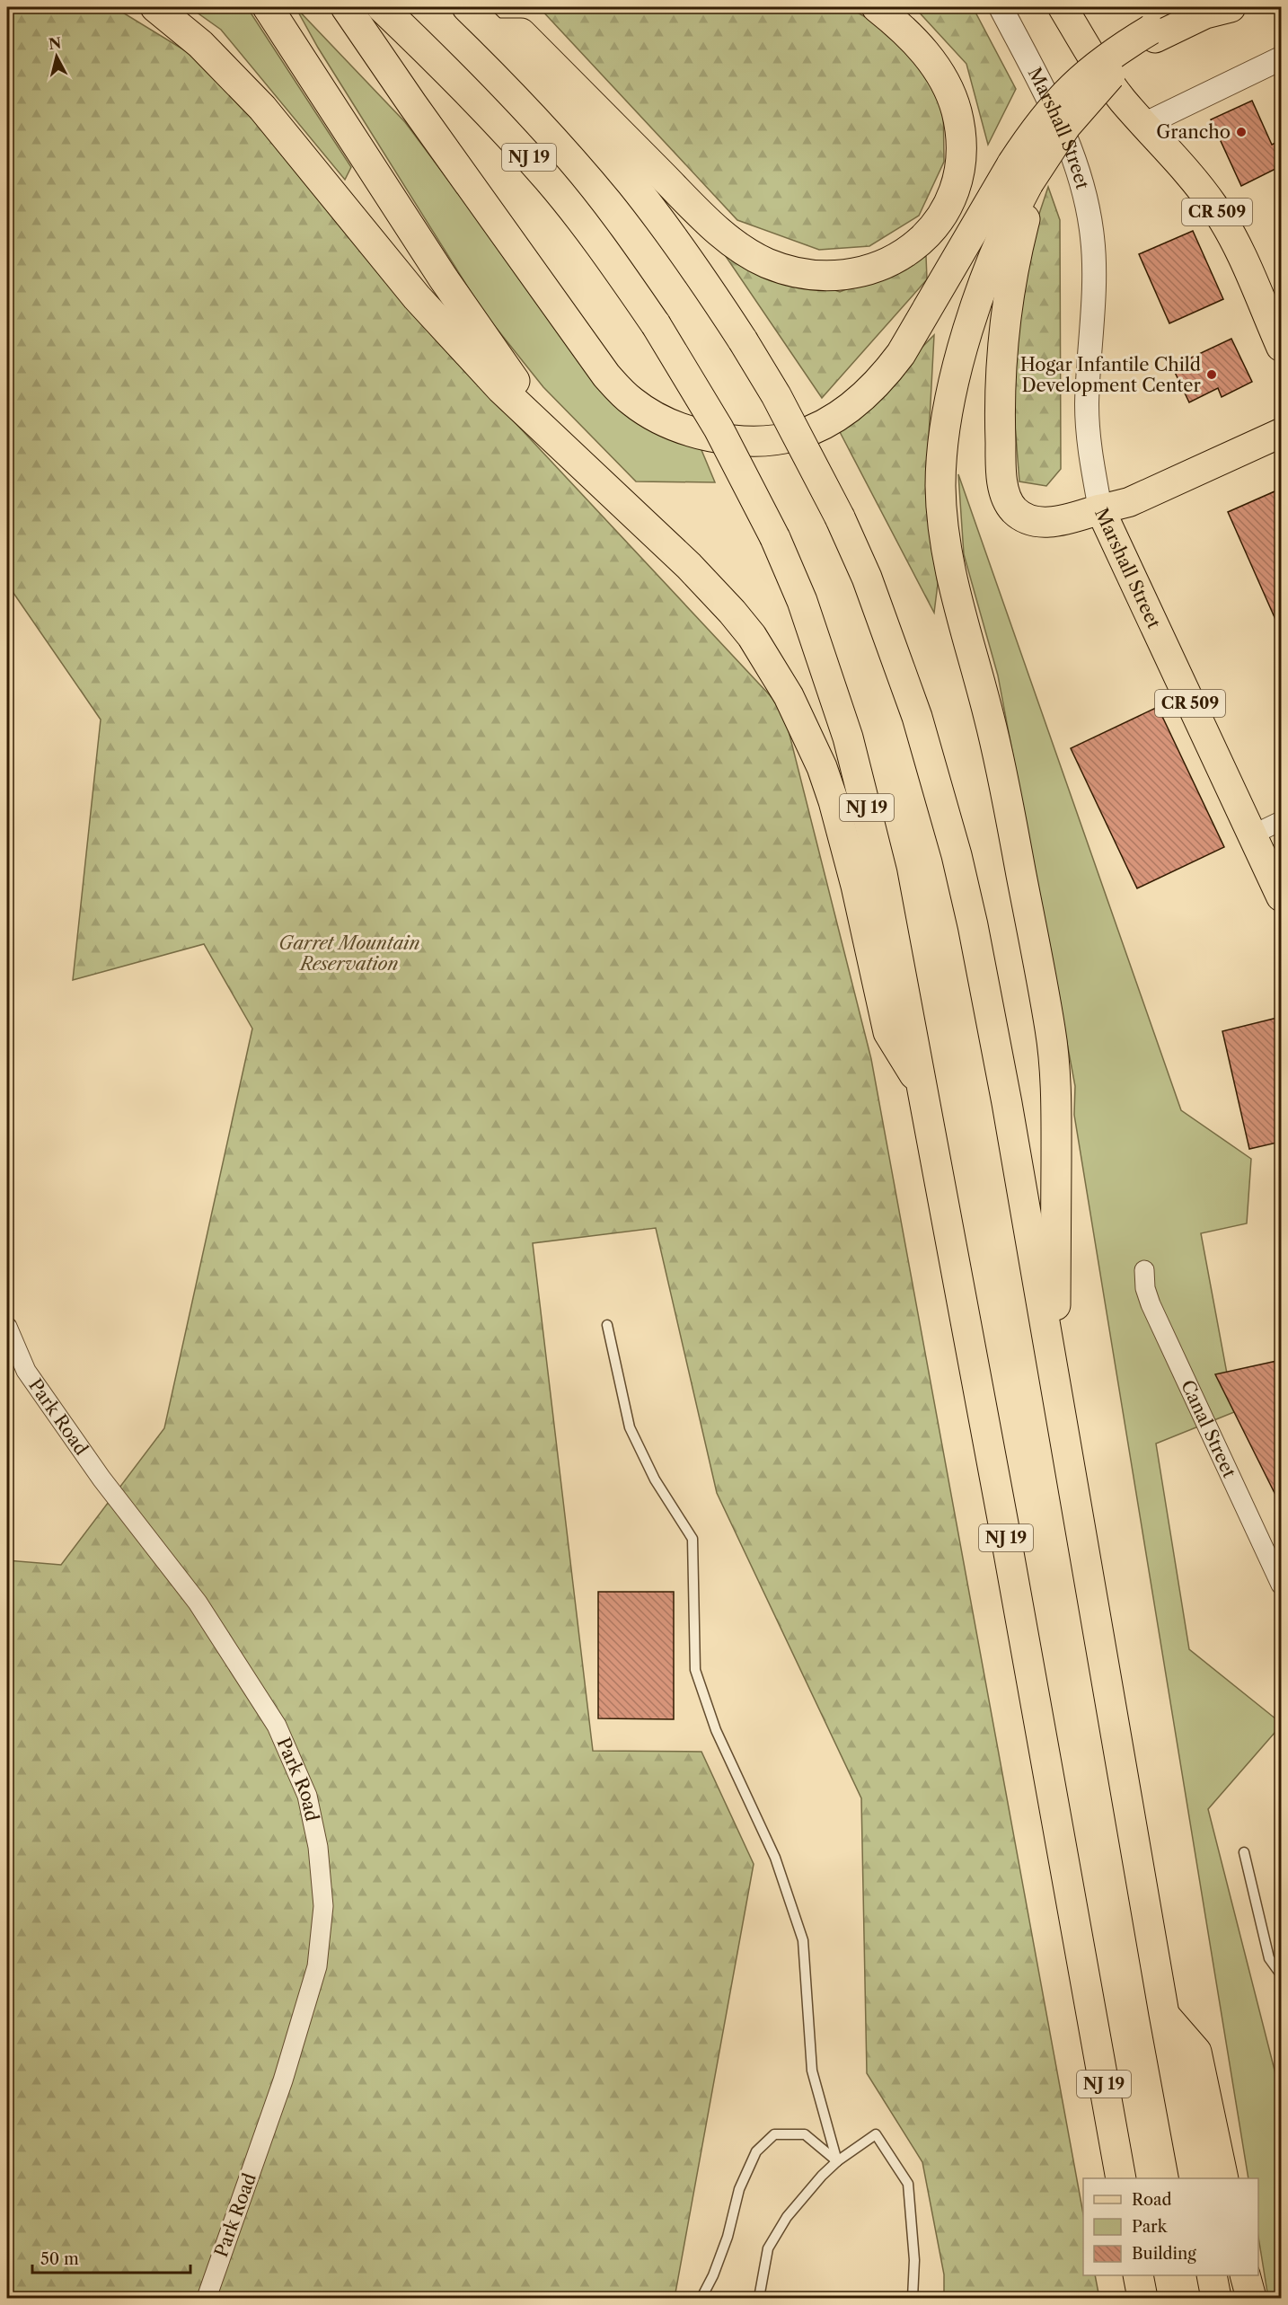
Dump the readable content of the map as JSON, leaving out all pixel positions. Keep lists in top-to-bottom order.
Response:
{
  "streets": {
    "highway": ["NJ 19"],
    "main road": ["Marshall Street", "CR 509"],
    "street": ["Park Road", "Canal Street"]
  },
  "parks": ["Garret Mountain Reservation"],
  "places": ["Grancho", "Hogar Infantile Child Development Center"],
  "legend": ["Road", "Park", "Building"],
  "scale_bar": "50 m",
  "north": "top"
}
